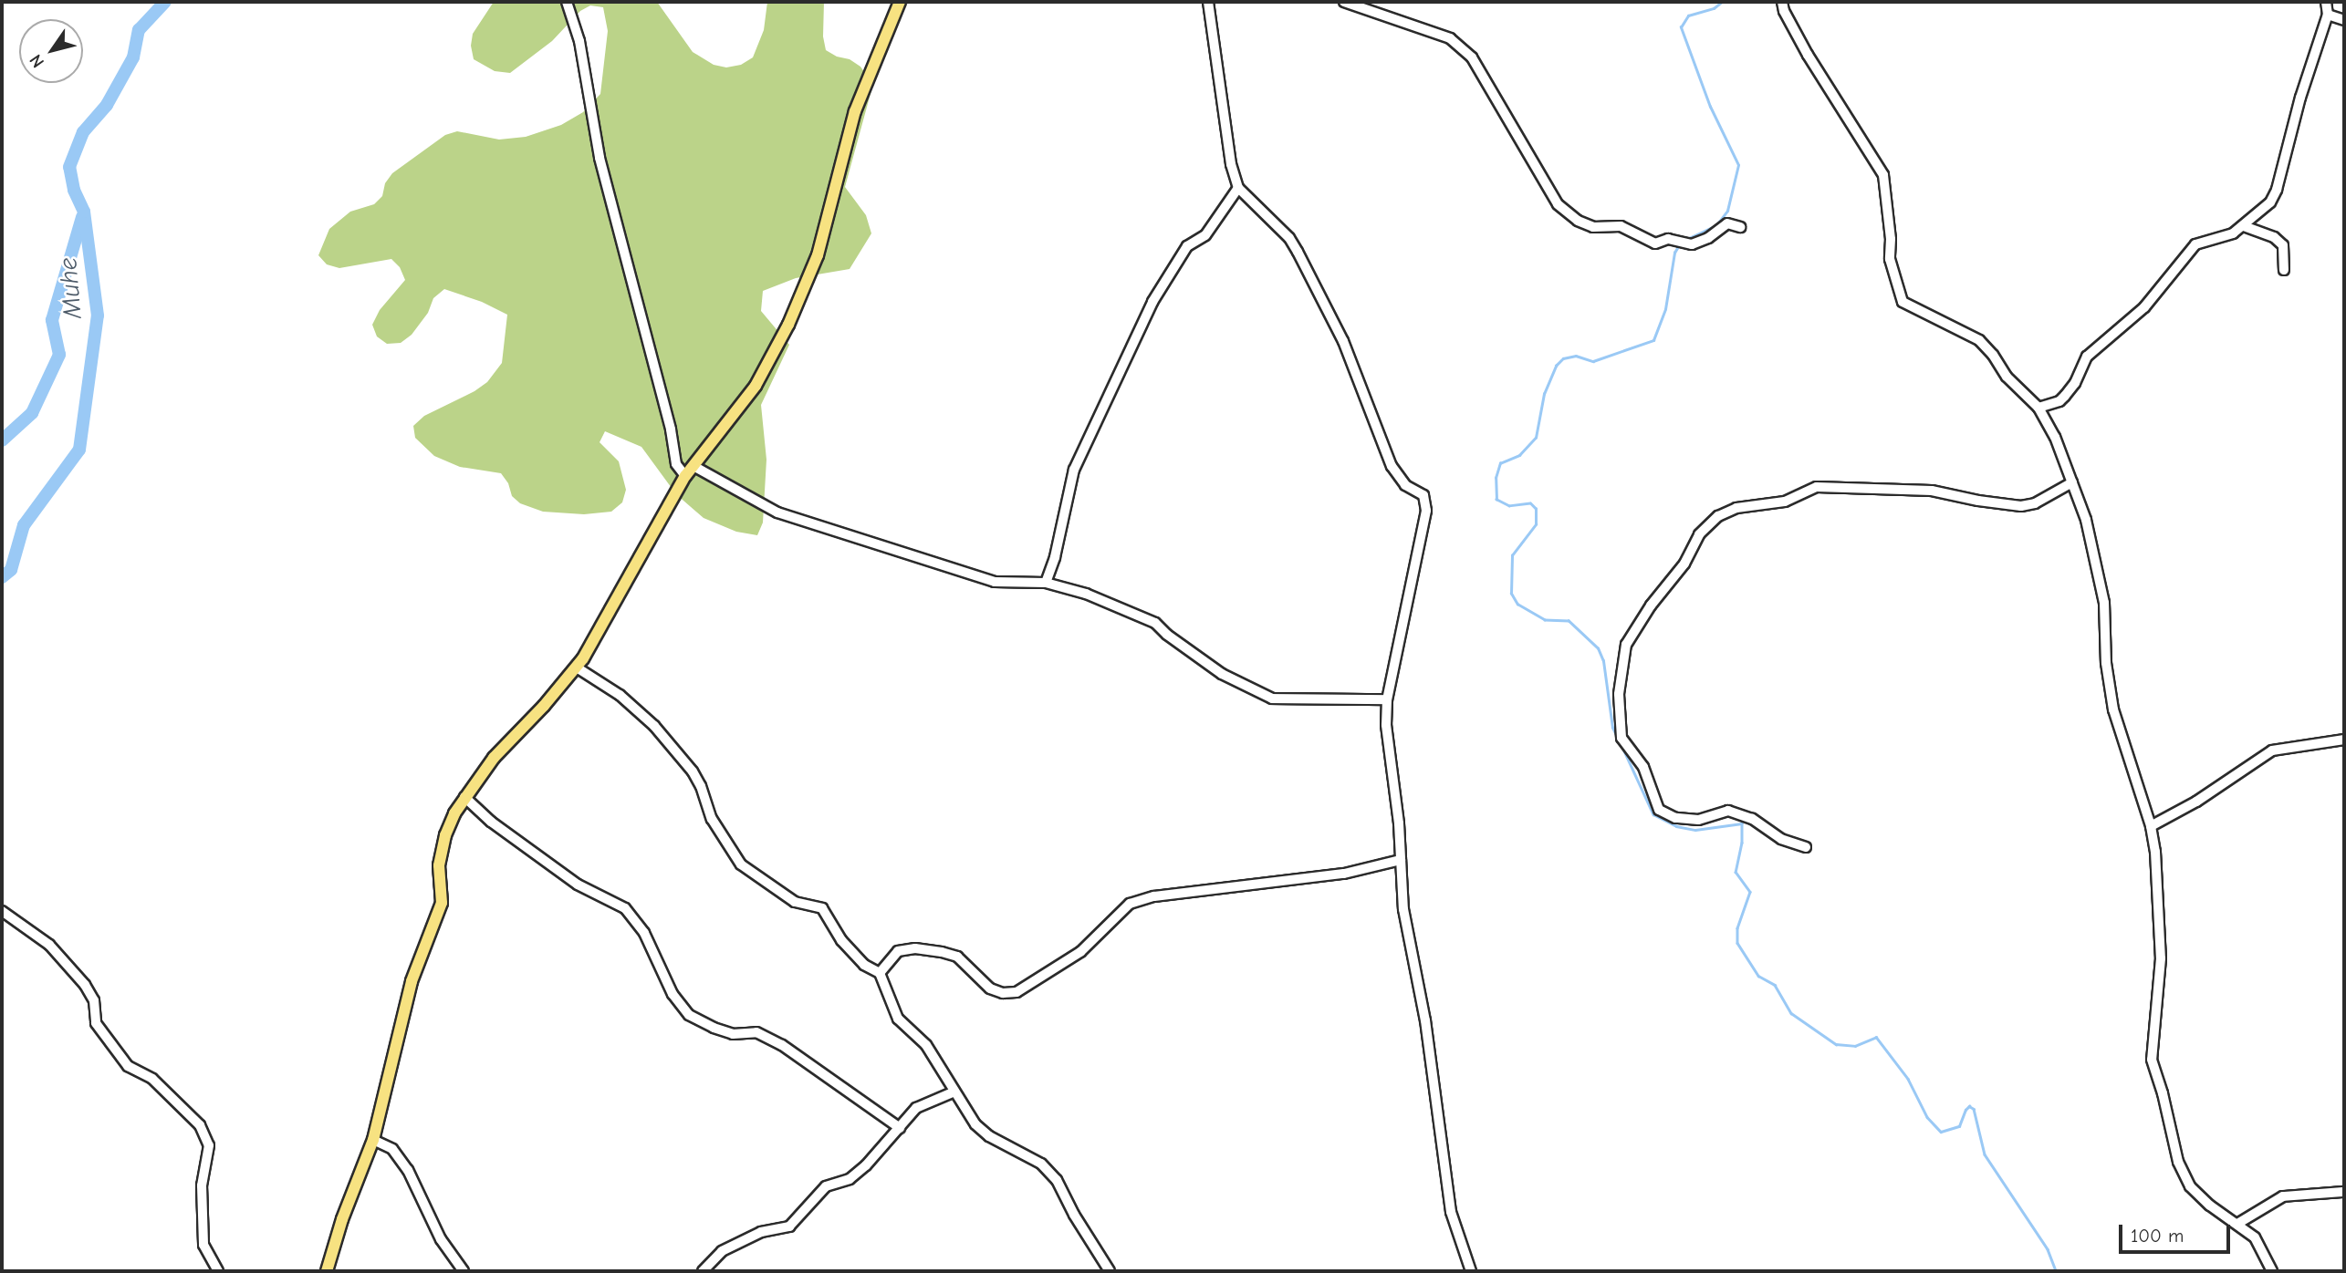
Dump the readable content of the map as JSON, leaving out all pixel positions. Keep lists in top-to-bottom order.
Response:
{
  "water": ["Muhe"],
  "scale_bar": "100 m",
  "north": "bottom left"
}
